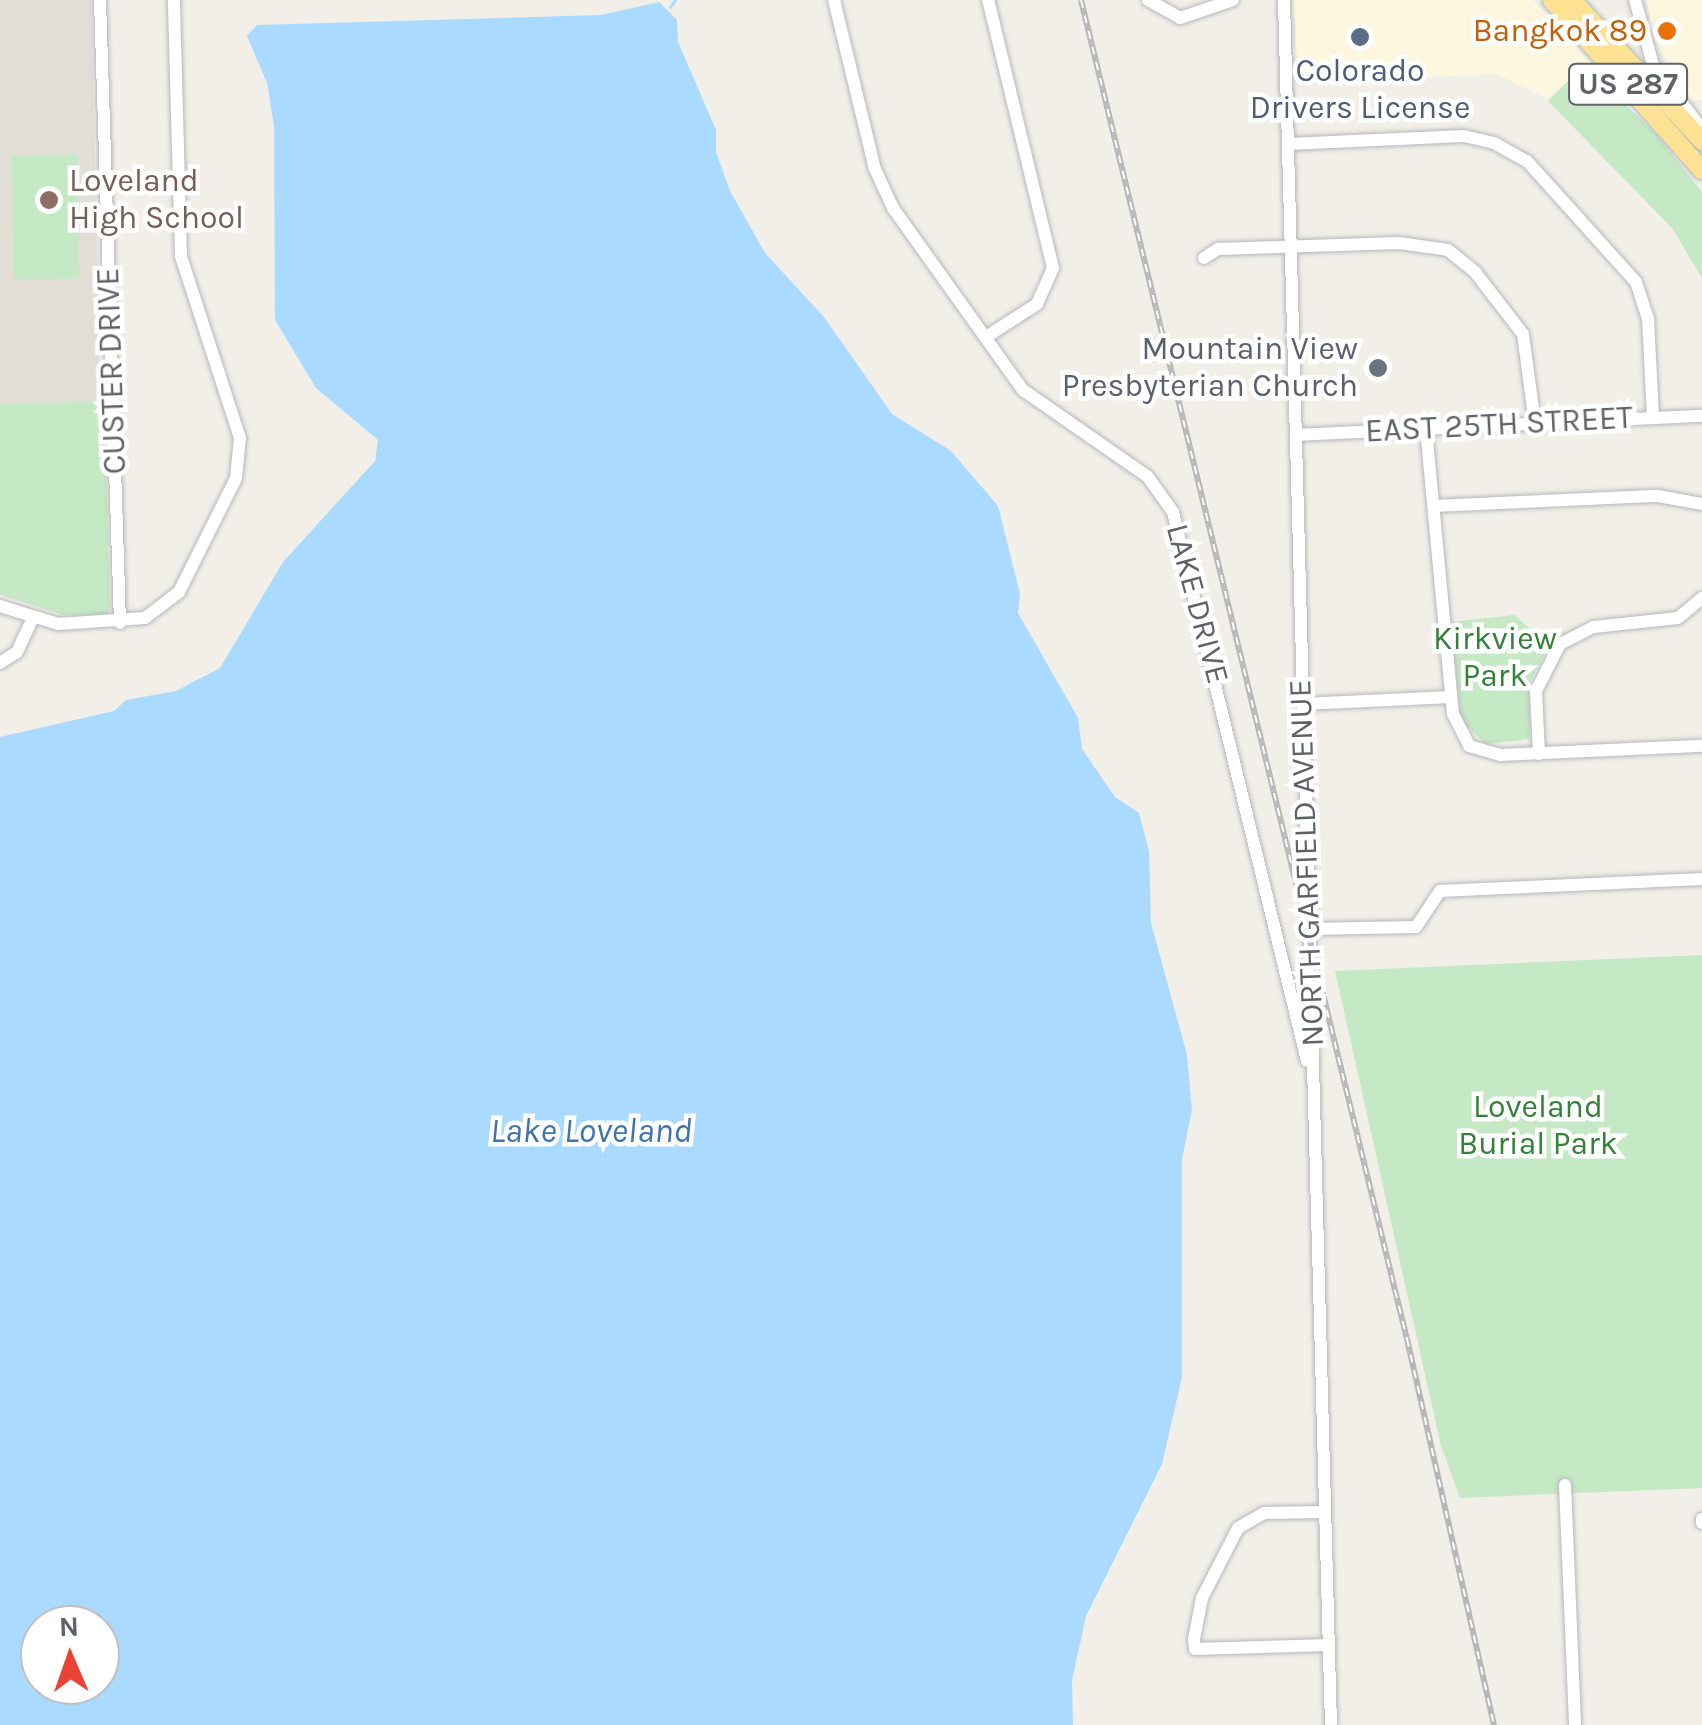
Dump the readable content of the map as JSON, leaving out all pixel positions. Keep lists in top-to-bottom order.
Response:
{
  "streets": {
    "highway": ["US 287"],
    "street": [
      "CUSTER DRIVE",
      "EAST 25TH STREET",
      "LAKE DRIVE",
      "NORTH GARFIELD AVENUE"
    ]
  },
  "crossings": [
    ["EAST 25TH STREET", "NORTH GARFIELD AVENUE"],
    ["LAKE DRIVE", "NORTH GARFIELD AVENUE"]
  ],
  "water": ["Lake Loveland"],
  "parks": ["Kirkview Park", "Loveland Burial Park"],
  "places": [
    "Bangkok 89",
    "Colorado Drivers License",
    "Loveland High School",
    "Mountain View Presbyterian Church"
  ],
  "north": "top"
}
